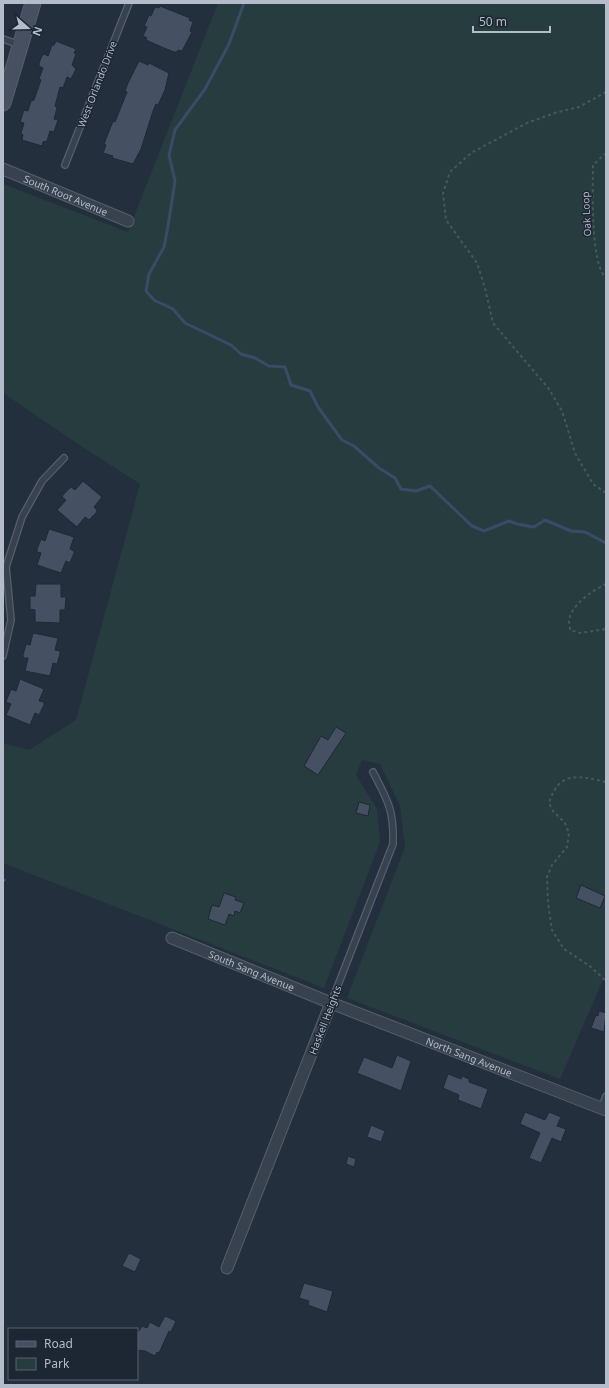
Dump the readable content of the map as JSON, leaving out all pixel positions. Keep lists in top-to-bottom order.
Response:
{
  "streets": {
    "street": [
      "South Root Avenue",
      "South Sang Avenue",
      "Haskell Heights",
      "North Sang Avenue"
    ],
    "lane": ["West Orlando Drive"],
    "path": ["Oak Loop"]
  },
  "crossings": [
    ["South Sang Avenue", "Haskell Heights"],
    ["South Sang Avenue", "North Sang Avenue"],
    ["Haskell Heights", "North Sang Avenue"]
  ],
  "legend": ["Road", "Park"],
  "scale_bar": "50 m",
  "north": "right"
}
